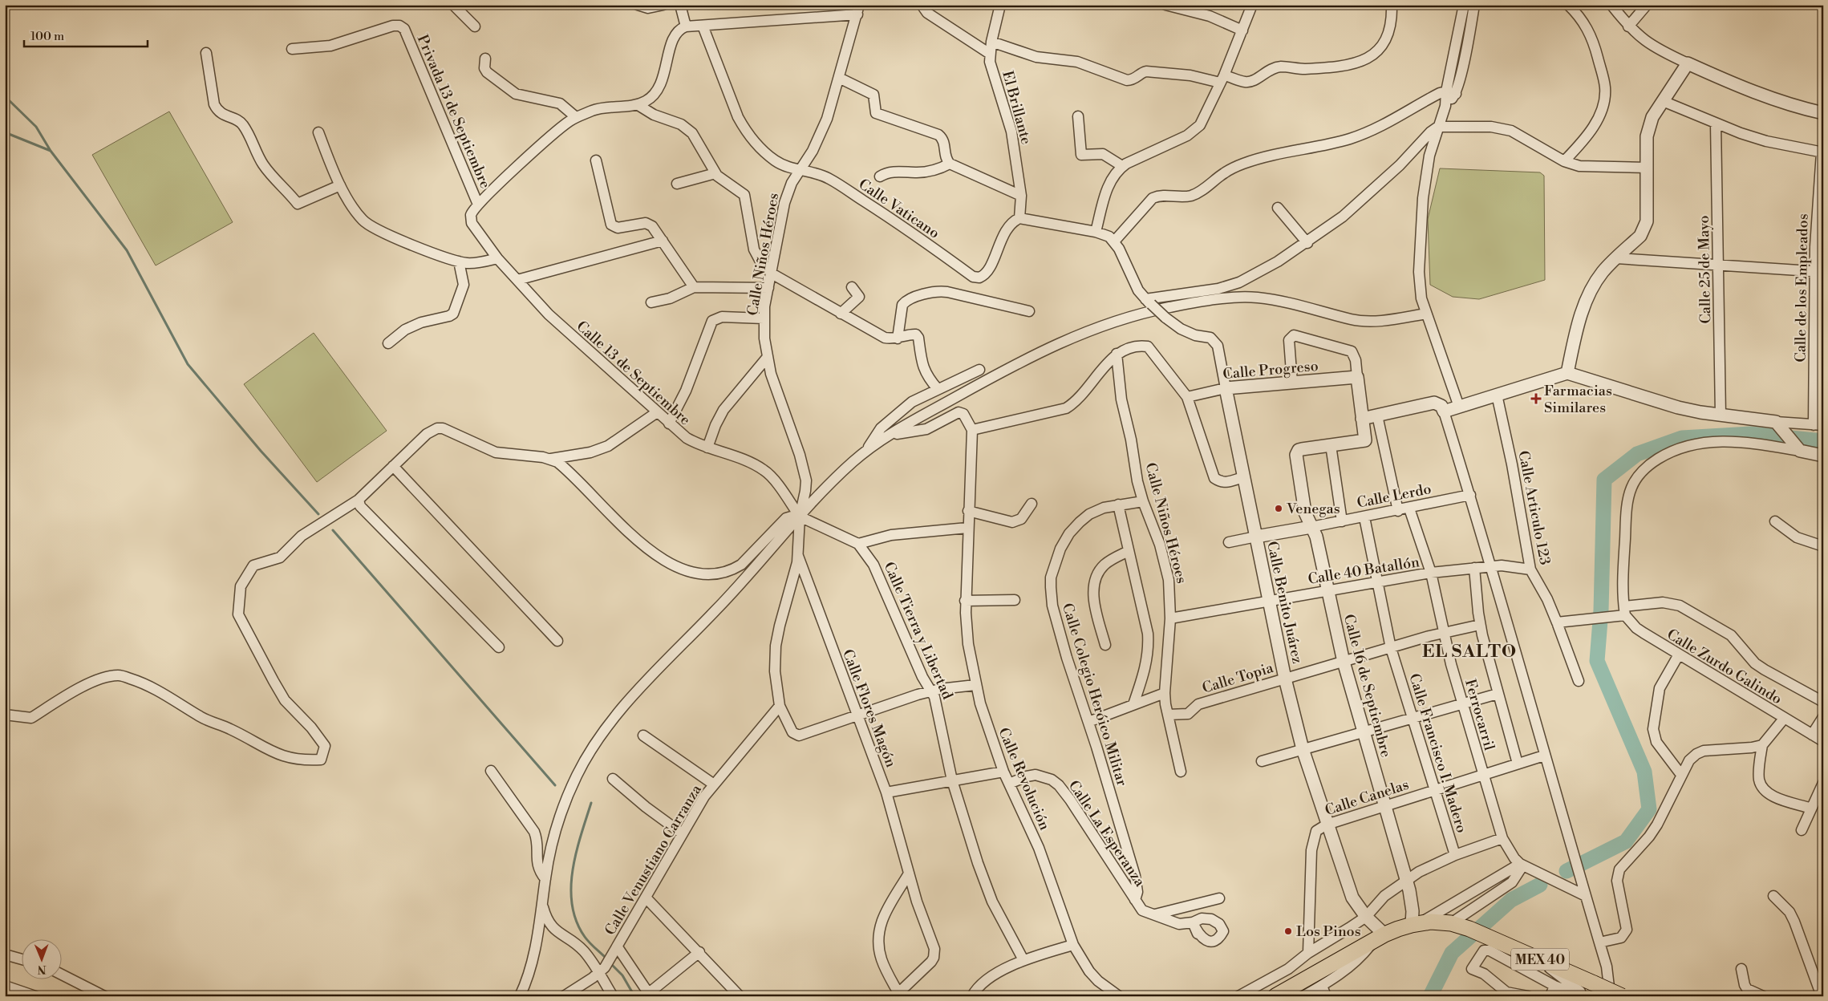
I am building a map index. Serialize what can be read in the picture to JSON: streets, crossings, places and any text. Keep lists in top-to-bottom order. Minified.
{"streets":{"main road":["MEX 40"],"street":["El Brillante","Privada 13 de Septiembre","Calle Vaticano","Calle Niños Héroes","Calle 25 de Mayo","Calle de los Empleados","Calle Progreso","Calle 13 de Septiembre","Calle Lerdo","Calle Articulo 123","Calle 40 Batallón","Calle Benito Juárez","Calle Tierra y Libertad","Calle Zurdo Galindo","Calle Topia","Calle 16 de Septiembre","Calle Colegio Heróico Militar","Calle Flores Magón","Ferrocarril","Calle Francisco I. Madero","Calle Revolución","Calle Canelas","Calle La Esperanza","Calle Venustiano Carranza"]},"crossings":[["El Brillante","Calle Vaticano"],["Privada 13 de Septiembre","Calle 13 de Septiembre"],["Calle Vaticano","Calle Niños Héroes"],["Calle Niños Héroes","Calle 13 de Septiembre"],["Calle Niños Héroes","Calle 40 Batallón"],["Calle Niños Héroes","Calle Topia"],["Calle Niños Héroes","Calle Colegio Heróico Militar"],["Calle Progreso","Calle Benito Juárez"],["Calle Lerdo","Calle Benito Juárez"],["Calle Lerdo","Calle 16 de Septiembre"],["Calle Lerdo","Ferrocarril"],["Calle Lerdo","Calle Francisco I. Madero"],["Calle Articulo 123","Calle 40 Batallón"],["Calle 40 Batallón","Calle Benito Juárez"],["Calle 40 Batallón","Calle 16 de Septiembre"],["Calle 40 Batallón","Ferrocarril"],["Calle 40 Batallón","Calle Francisco I. Madero"],["Calle Benito Juárez","Calle Topia"],["Calle Benito Juárez","Calle Francisco I. Madero"],["Calle Benito Juárez","Calle Canelas"],["Calle Benito Juárez","MEX 40"],["Calle Topia","Calle 16 de Septiembre"],["Calle Topia","Ferrocarril"],["Calle Topia","Calle Francisco I. Madero"],["Calle 16 de Septiembre","Calle Francisco I. Madero"],["Calle 16 de Septiembre","Calle Canelas"],["Calle 16 de Septiembre","MEX 40"],["Calle Colegio Heróico Militar","Calle La Esperanza"],["Ferrocarril","Calle Francisco I. Madero"],["Ferrocarril","Calle Canelas"],["Calle Francisco I. Madero","Calle Canelas"],["Calle Revolución","Calle La Esperanza"]],"districts":["EL SALTO"],"places":{"health":["Farmacias Similares"],"other":["Venegas","Los Pinos"]},"scale_bar":"100 m","north":"bottom"}
